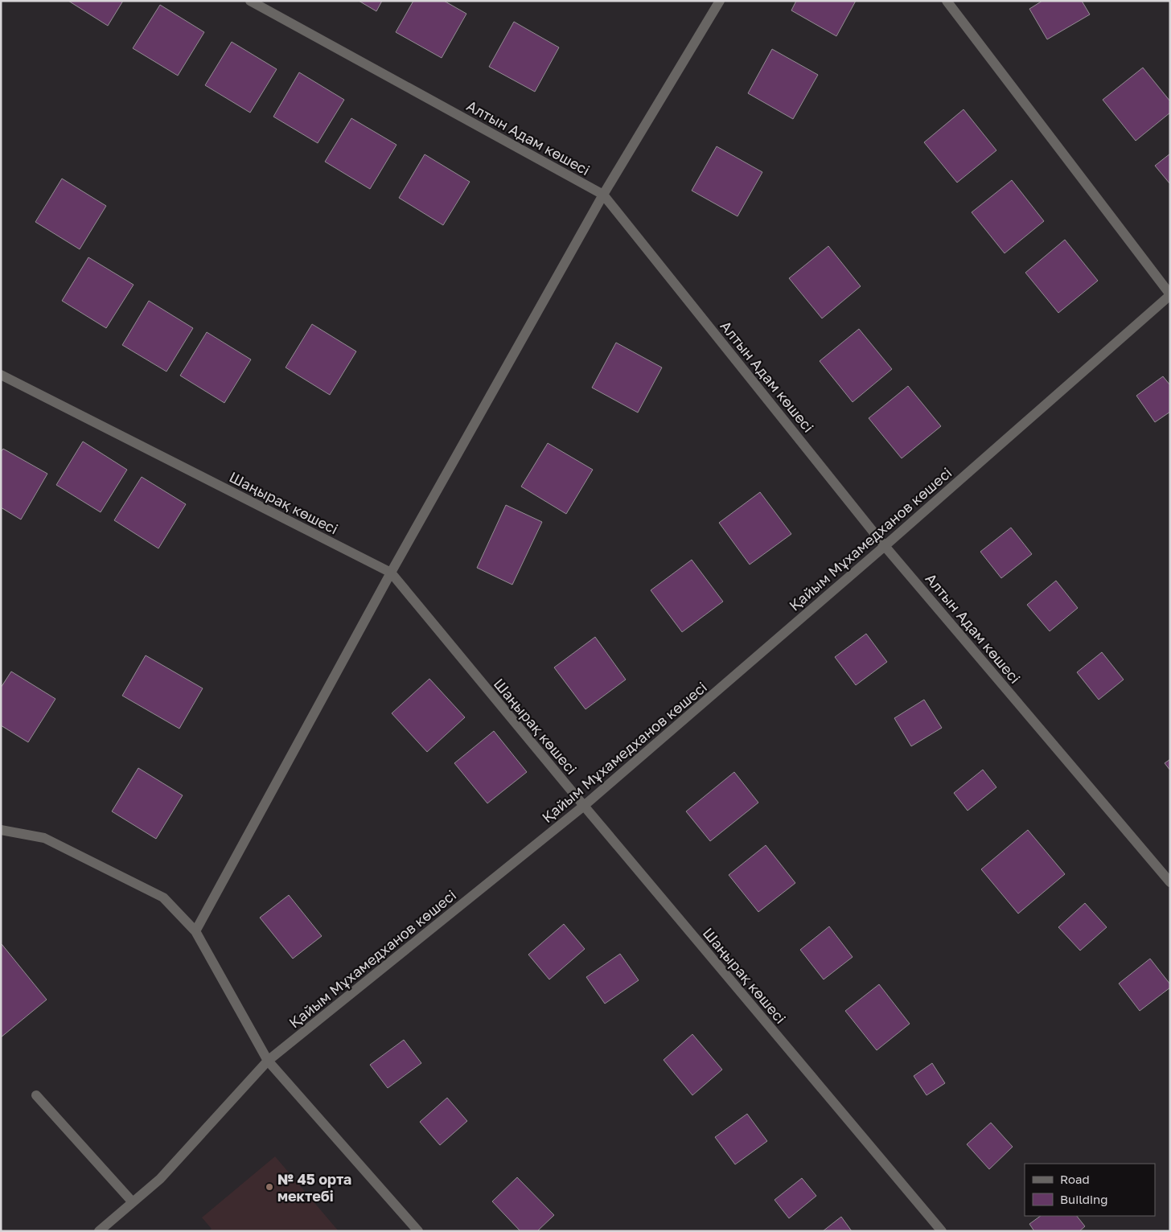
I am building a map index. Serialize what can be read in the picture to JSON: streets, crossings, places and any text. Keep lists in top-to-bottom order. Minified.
{"streets":{"street":["Алтын Адам көшесі","Шаңырақ көшесі","Қайым Мұхамедханов көшесі"]},"crossings":[["Алтын Адам көшесі","Қайым Мұхамедханов көшесі"],["Шаңырақ көшесі","Қайым Мұхамедханов көшесі"]],"places":["№ 45 орта мектебі"],"legend":["Road","Building"]}
